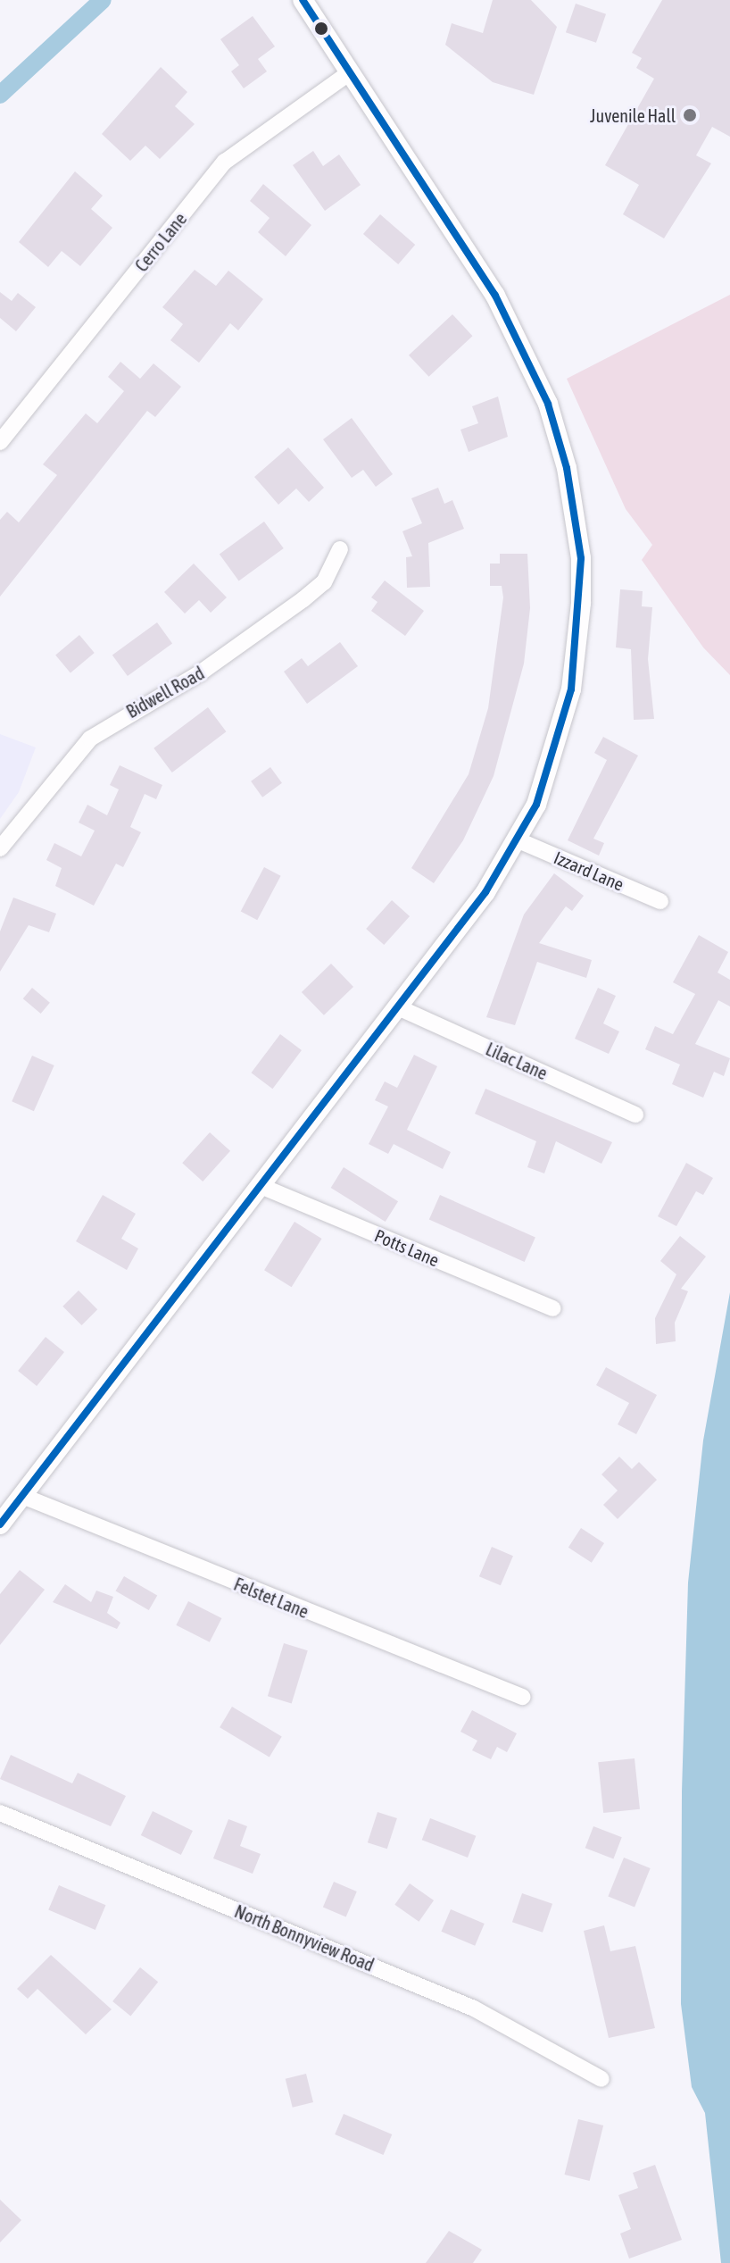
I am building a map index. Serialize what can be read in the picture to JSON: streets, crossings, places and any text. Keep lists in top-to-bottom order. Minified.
{"streets":{"street":["Cerro Lane","Bidwell Road","Izzard Lane","Lilac Lane","Potts Lane","Felstet Lane","North Bonnyview Road"]},"places":["Juvenile Hall"]}
